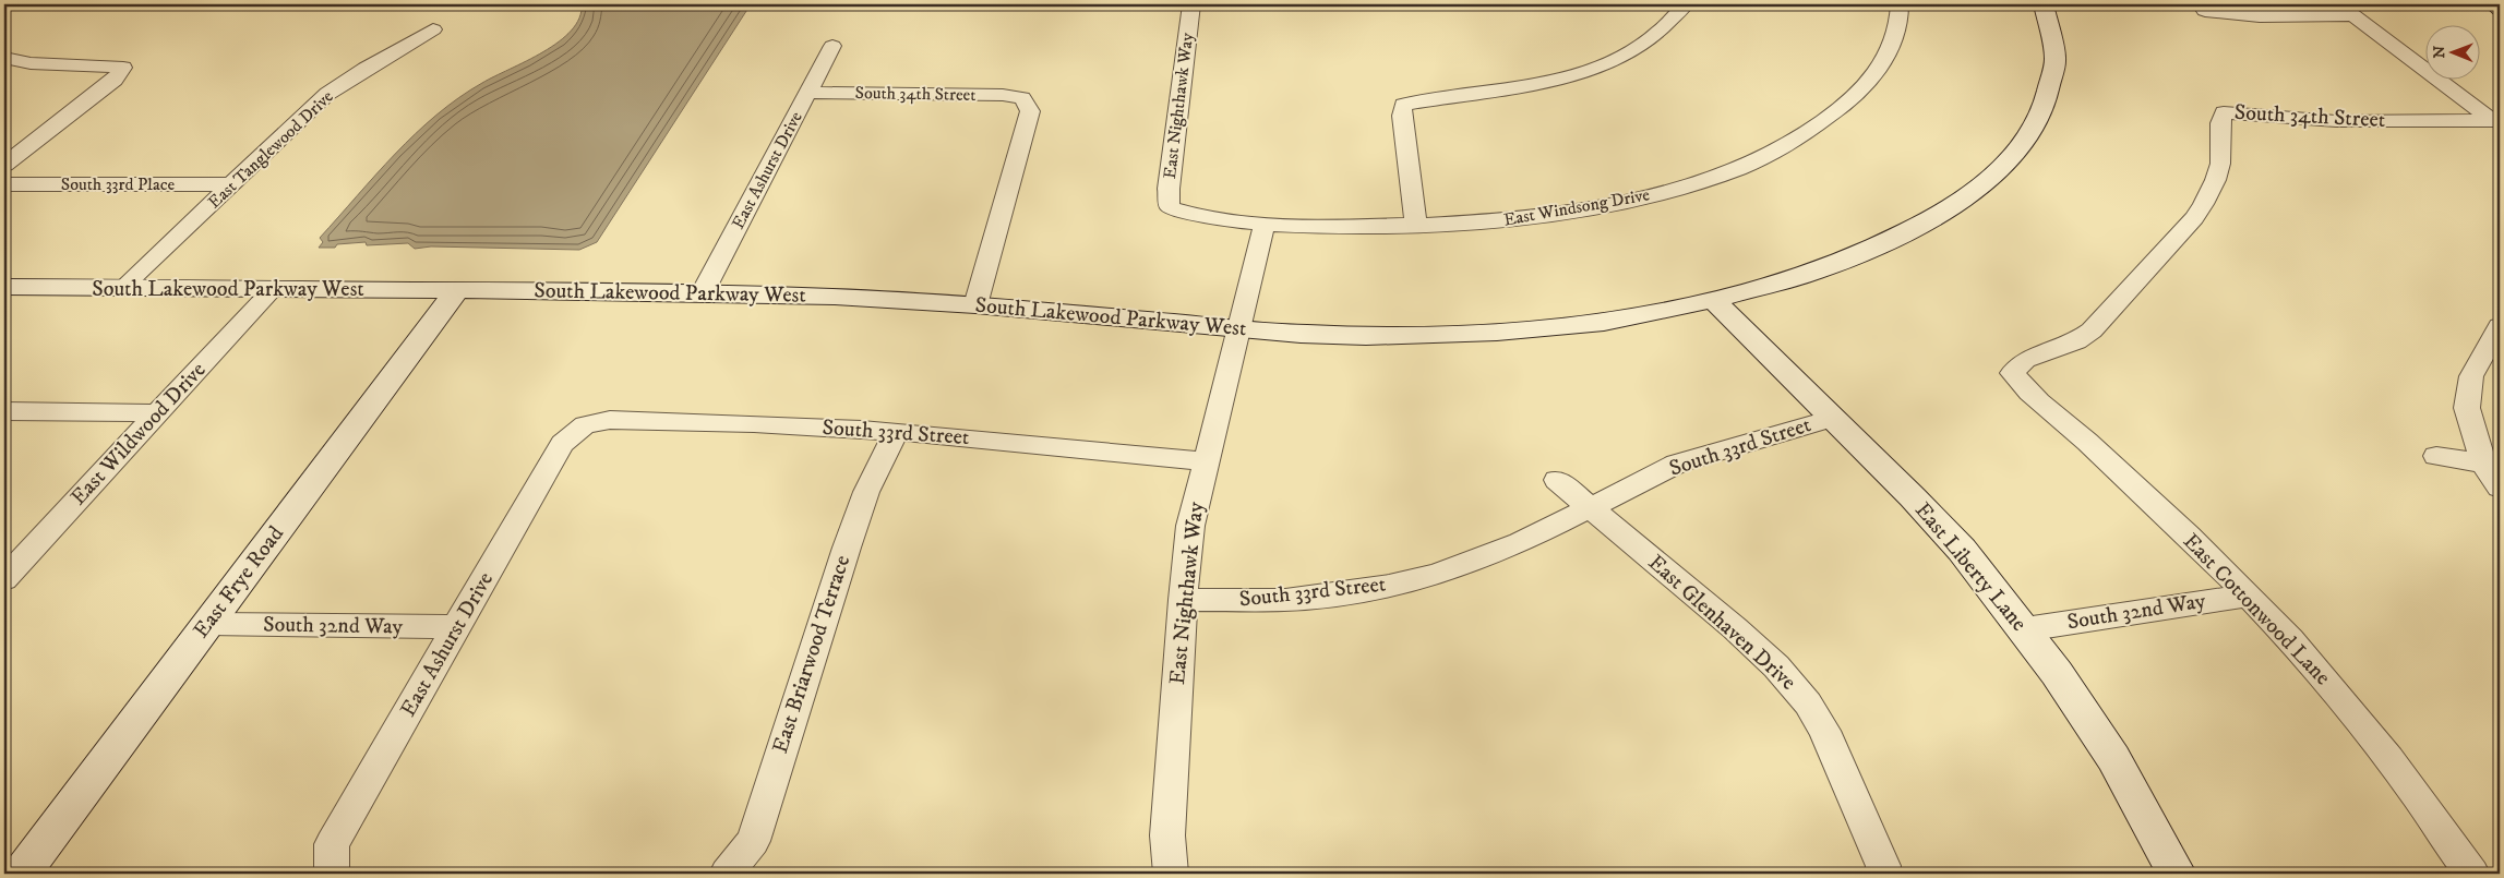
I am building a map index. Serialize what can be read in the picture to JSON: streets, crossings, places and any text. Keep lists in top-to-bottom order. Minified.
{"streets":{"street":["South 34th Street","East Nighthawk Way","East Tanglewood Drive","East Ashurst Drive","South 33rd Place","East Windsong Drive","South Lakewood Parkway West","South 33rd Street","East Wildwood Drive","East Liberty Lane","East Frye Road","East Cottonwood Lane","South 32nd Way","East Glenhaven Drive","East Briarwood Terrace"]},"crossings":[["South 34th Street","East Ashurst Drive"],["South 34th Street","South Lakewood Parkway West"],["South 34th Street","East Cottonwood Lane"],["East Nighthawk Way","East Windsong Drive"],["East Nighthawk Way","South Lakewood Parkway West"],["East Nighthawk Way","South 33rd Street"],["East Tanglewood Drive","South 33rd Place"],["East Tanglewood Drive","South Lakewood Parkway West"],["East Ashurst Drive","South Lakewood Parkway West"],["East Ashurst Drive","South 33rd Street"],["East Ashurst Drive","South 32nd Way"],["South Lakewood Parkway West","East Wildwood Drive"],["South Lakewood Parkway West","East Liberty Lane"],["South Lakewood Parkway West","East Frye Road"],["South 33rd Street","East Liberty Lane"],["South 33rd Street","East Glenhaven Drive"],["South 33rd Street","East Briarwood Terrace"],["East Liberty Lane","South 32nd Way"],["East Frye Road","South 32nd Way"],["East Cottonwood Lane","South 32nd Way"]],"north":"left"}
